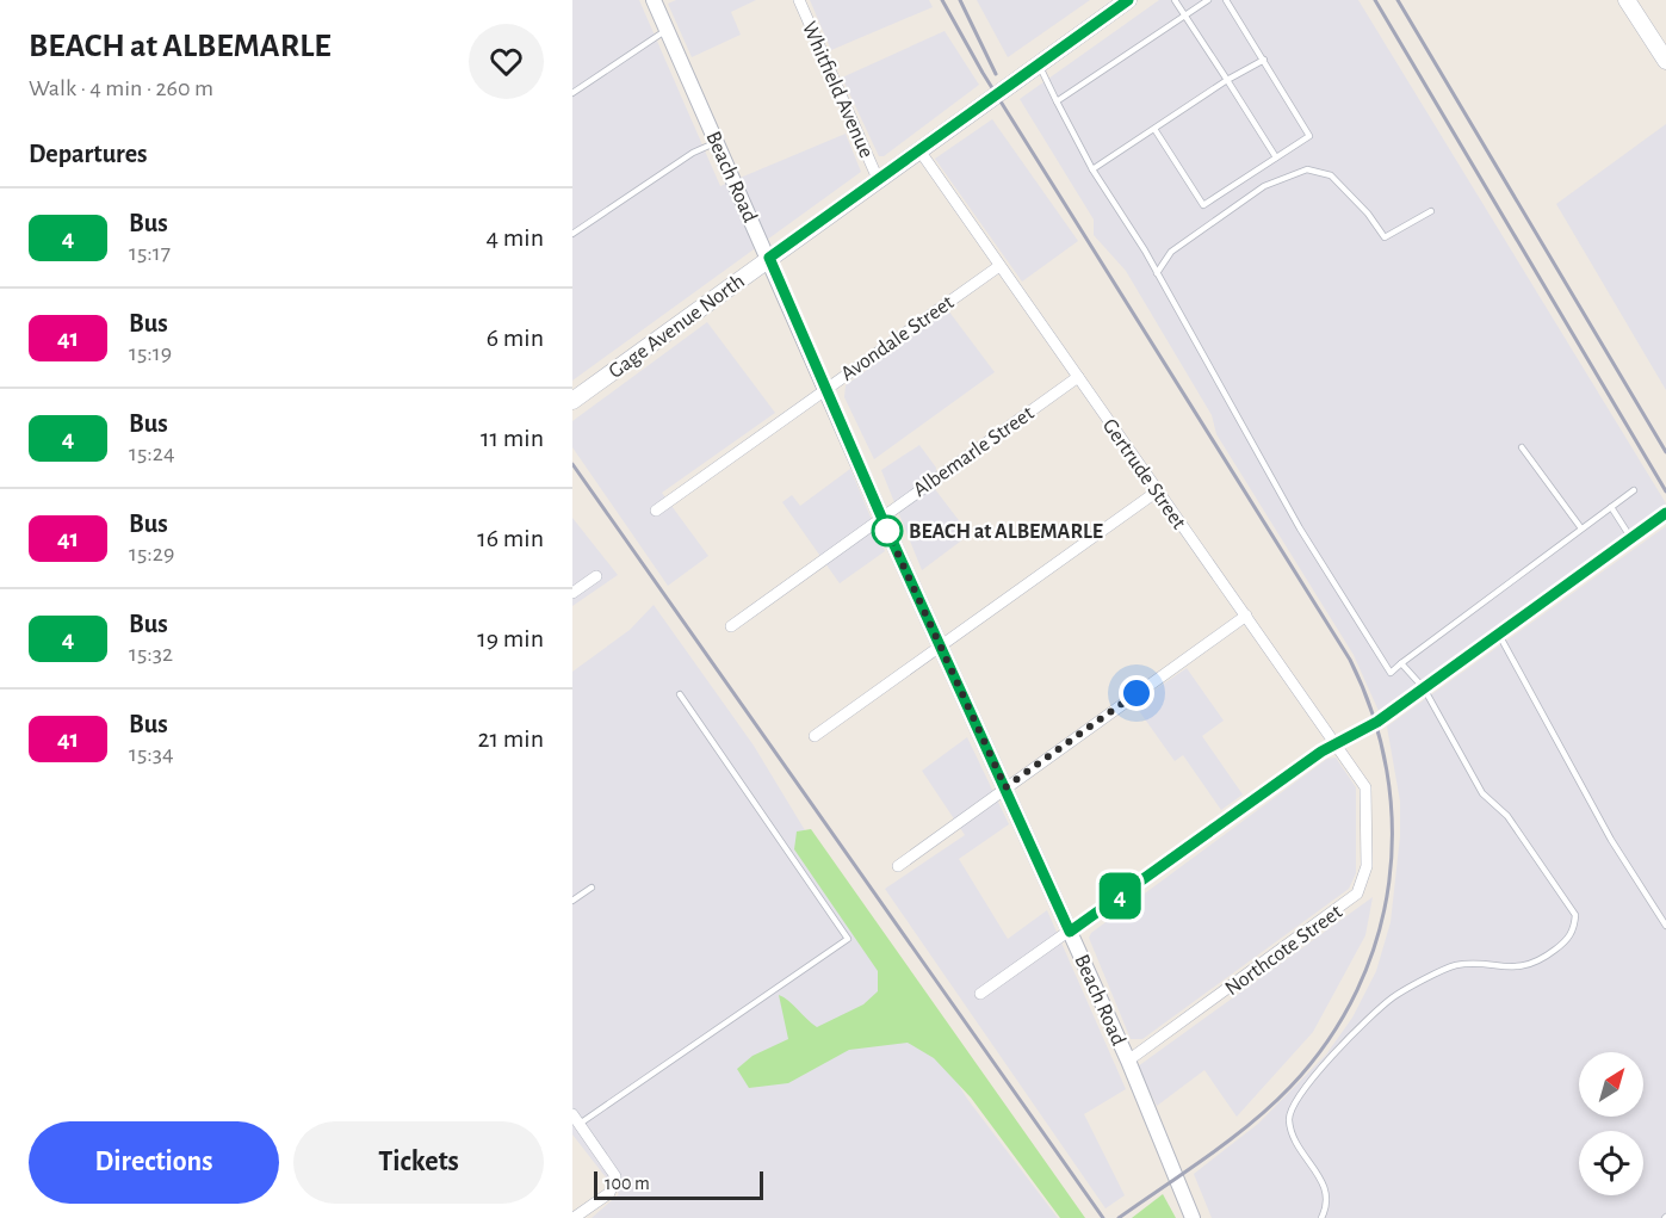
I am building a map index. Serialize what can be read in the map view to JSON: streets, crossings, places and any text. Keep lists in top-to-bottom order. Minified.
{"streets":{"main road":["Gage Avenue North"],"street":["Whitfield Avenue","Beach Road","Avondale Street","Albemarle Street","Gertrude Street","Northcote Street"]},"crossings":[["Whitfield Avenue","Gage Avenue North"],["Beach Road","Gage Avenue North"],["Beach Road","Avondale Street"],["Beach Road","Albemarle Street"],["Beach Road","Northcote Street"],["Gage Avenue North","Gertrude Street"],["Avondale Street","Gertrude Street"],["Albemarle Street","Gertrude Street"],["Gertrude Street","Northcote Street"]],"places":["BEACH at ALBEMARLE"],"lines":["bus line 4"],"scale_bar":"100 m","north":"top right","page":{"heading":[["BEACH at ALBEMARLE","Walk · 4 min · 260 m"],"Departures"],"on_map":"4","list":[{"mark":"4","name":"Bus","note":"15:17","value":"4 min"},{"mark":"41","name":"Bus","note":"15:19","value":"6 min"},{"mark":"4","name":"Bus","note":"15:24","value":"11 min"},{"mark":"41","name":"Bus","note":"15:29","value":"16 min"},{"mark":"4","name":"Bus","note":"15:32","value":"19 min"},{"mark":"41","name":"Bus","note":"15:34","value":"21 min"}],"buttons":["Directions","Tickets"],"scale":"100 m"}}
